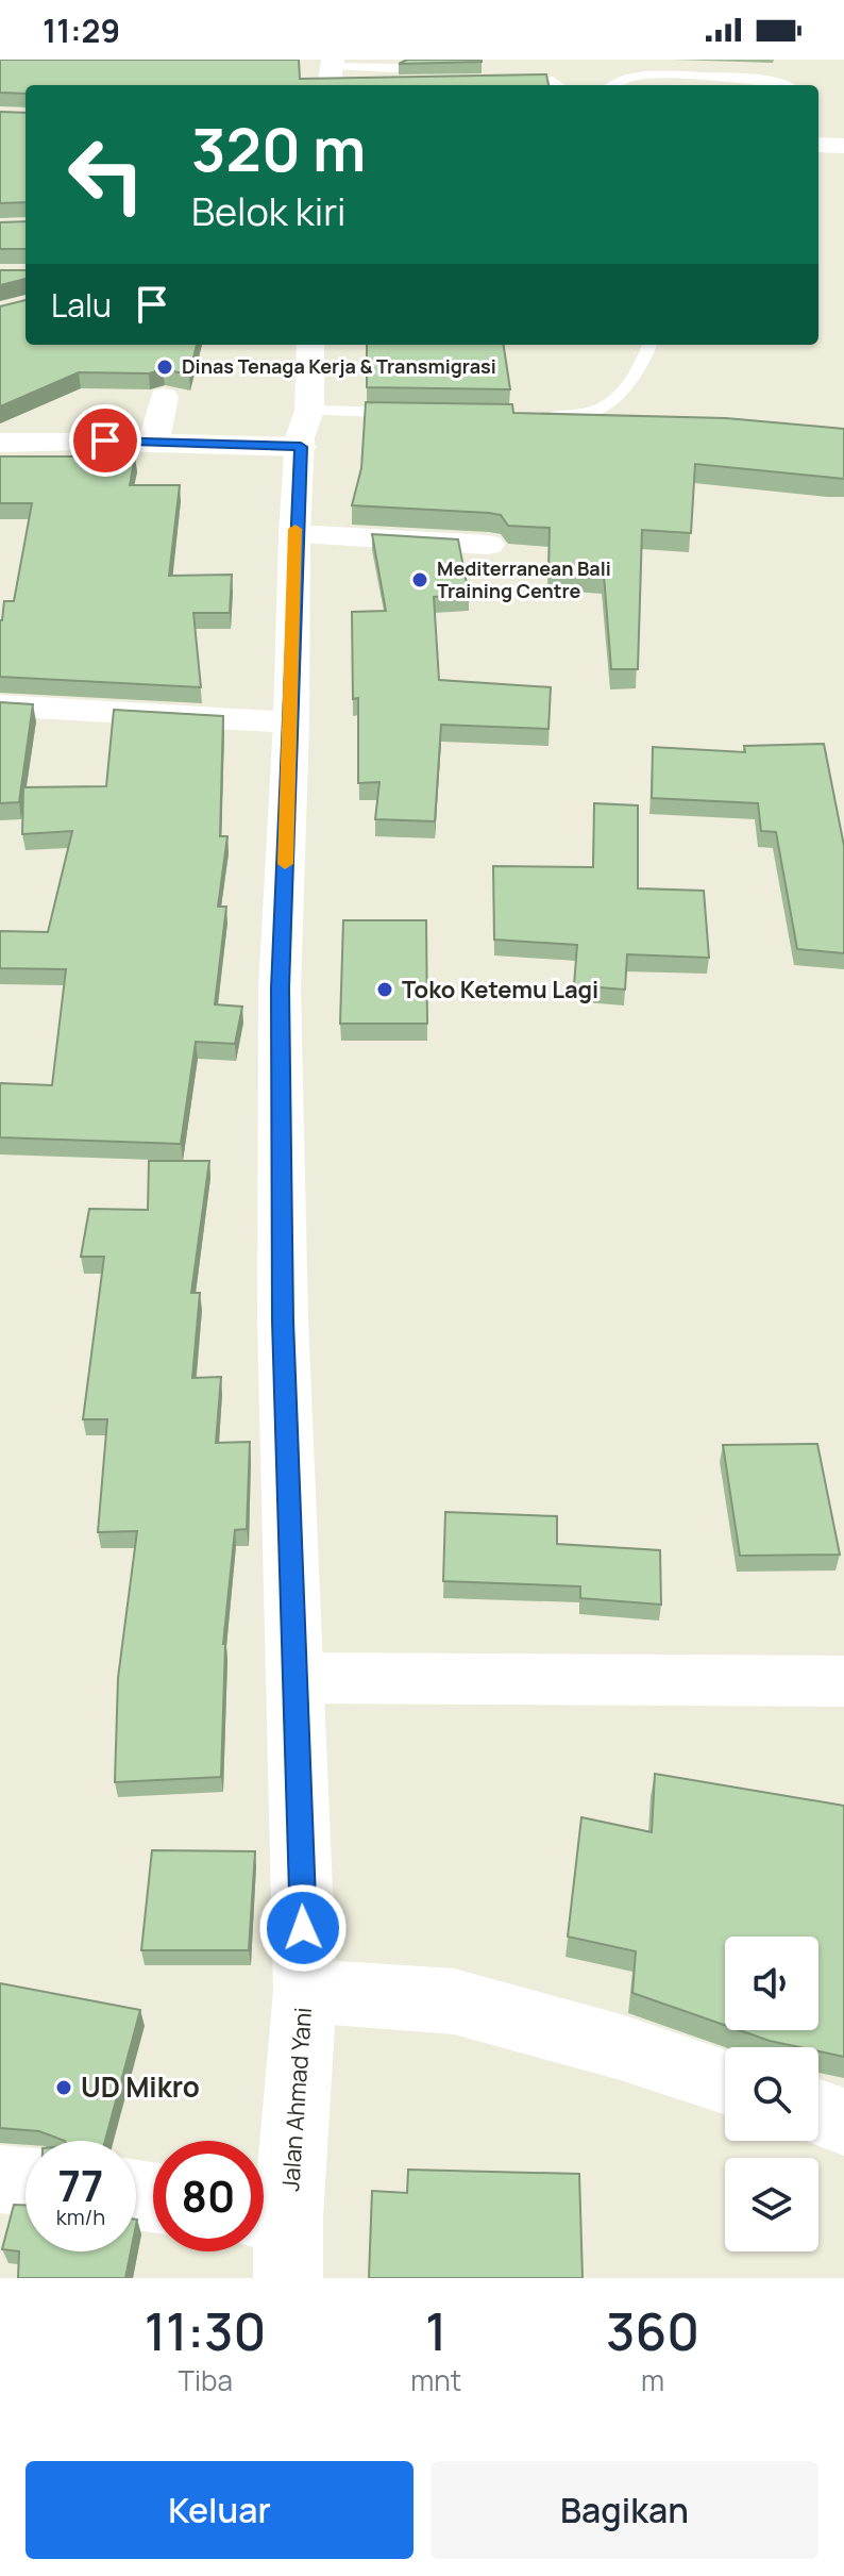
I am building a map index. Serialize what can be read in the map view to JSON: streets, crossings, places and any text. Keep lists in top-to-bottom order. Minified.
{"streets":{"main road":["Jalan Ahmad Yani"]},"places":["Dinas Tenaga Kerja & Transmigrasi","Mediterranean Bali Training Centre","Toko Ketemu Lagi","UD Mikro"],"page":{"status":"11:29","turn":["320 m","Belok kiri"],"then":"Lalu","speed":"77 km/h","limit":"80","eta":["11:30","Tiba","1","mnt","360","m"],"buttons":["Keluar","Bagikan"]}}
